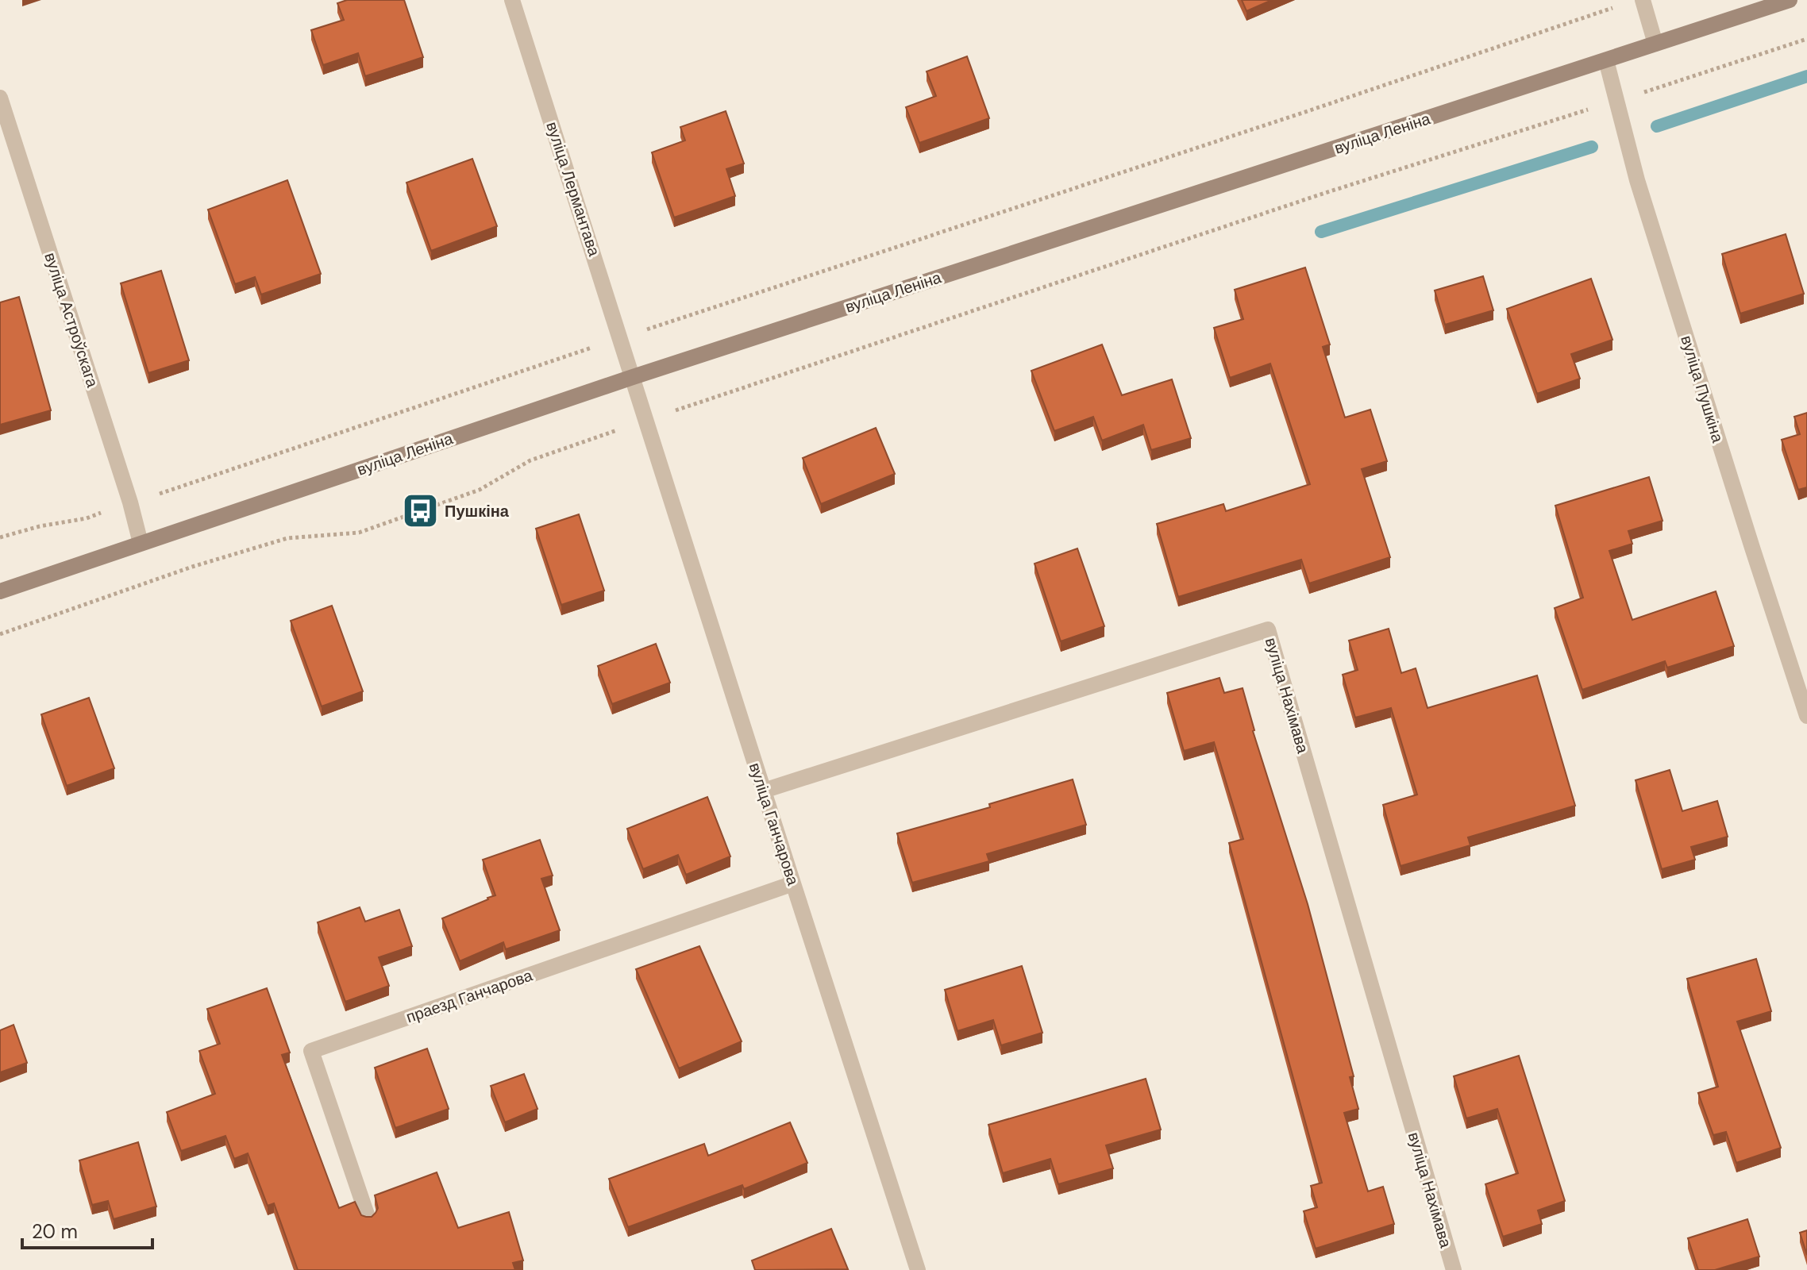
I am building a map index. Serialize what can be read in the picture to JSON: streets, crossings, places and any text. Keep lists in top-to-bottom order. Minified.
{"streets":{"main road":["вуліца Леніна"],"street":["вуліца Лермантава","вуліца Астроўскага","вуліца Пушкіна","вуліца Нахімава","вуліца Ганчарова","праезд Ганчарова"]},"crossings":[["вуліца Леніна","вуліца Лермантава"],["вуліца Леніна","вуліца Астроўскага"],["вуліца Леніна","вуліца Пушкіна"],["вуліца Леніна","вуліца Ганчарова"],["вуліца Лермантава","вуліца Ганчарова"],["вуліца Нахімава","вуліца Ганчарова"],["вуліца Ганчарова","праезд Ганчарова"]],"places":{"bus stop":["Пушкіна"]},"scale_bar":"20 m"}
